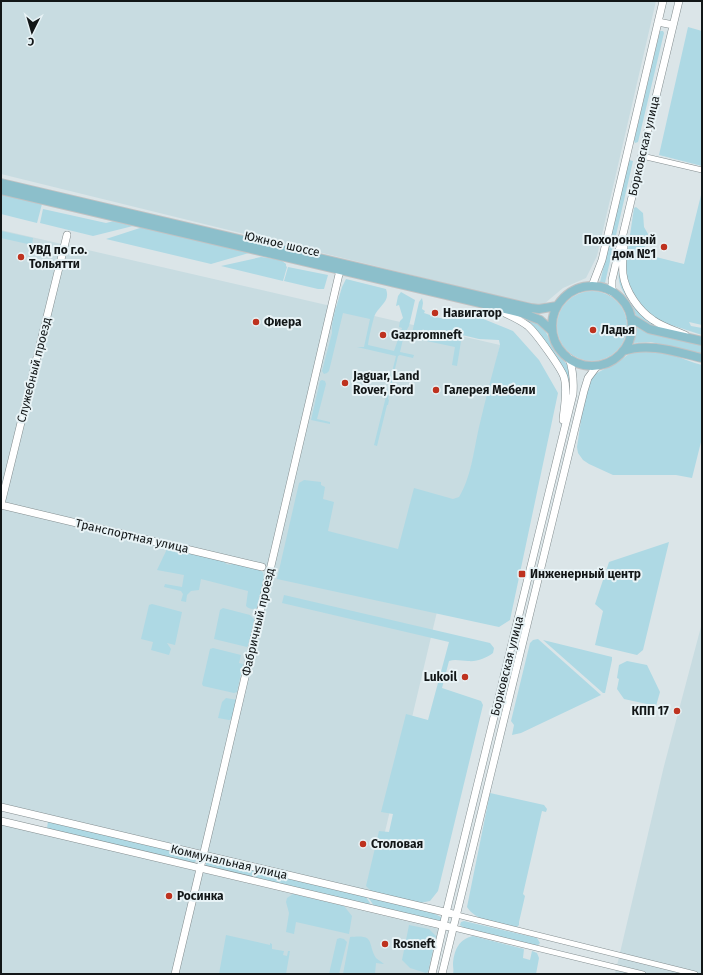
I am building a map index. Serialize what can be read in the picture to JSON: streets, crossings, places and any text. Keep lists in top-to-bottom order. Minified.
{"streets":{"main road":["Борковская улица","Южное шоссе","Служебный проезд","Транспортная улица","Фабричный проезд","Коммунальная улица"]},"crossings":[["Борковская улица","Южное шоссе"],["Борковская улица","Коммунальная улица"],["Южное шоссе","Фабричный проезд"],["Служебный проезд","Транспортная улица"],["Фабричный проезд","Коммунальная улица"]],"places":{"other":["Похоронный дом №1","УВД по г.о. Тольятти","Навигатор","Фиера","Ладья","Gazpromneft","Jaguar, Land Rover, Ford","Галерея Мебели","Lukoil","КПП 17","Столовая","Росинка","Rosneft"],"transit":["Инженерный центр"]},"north":"bottom"}
